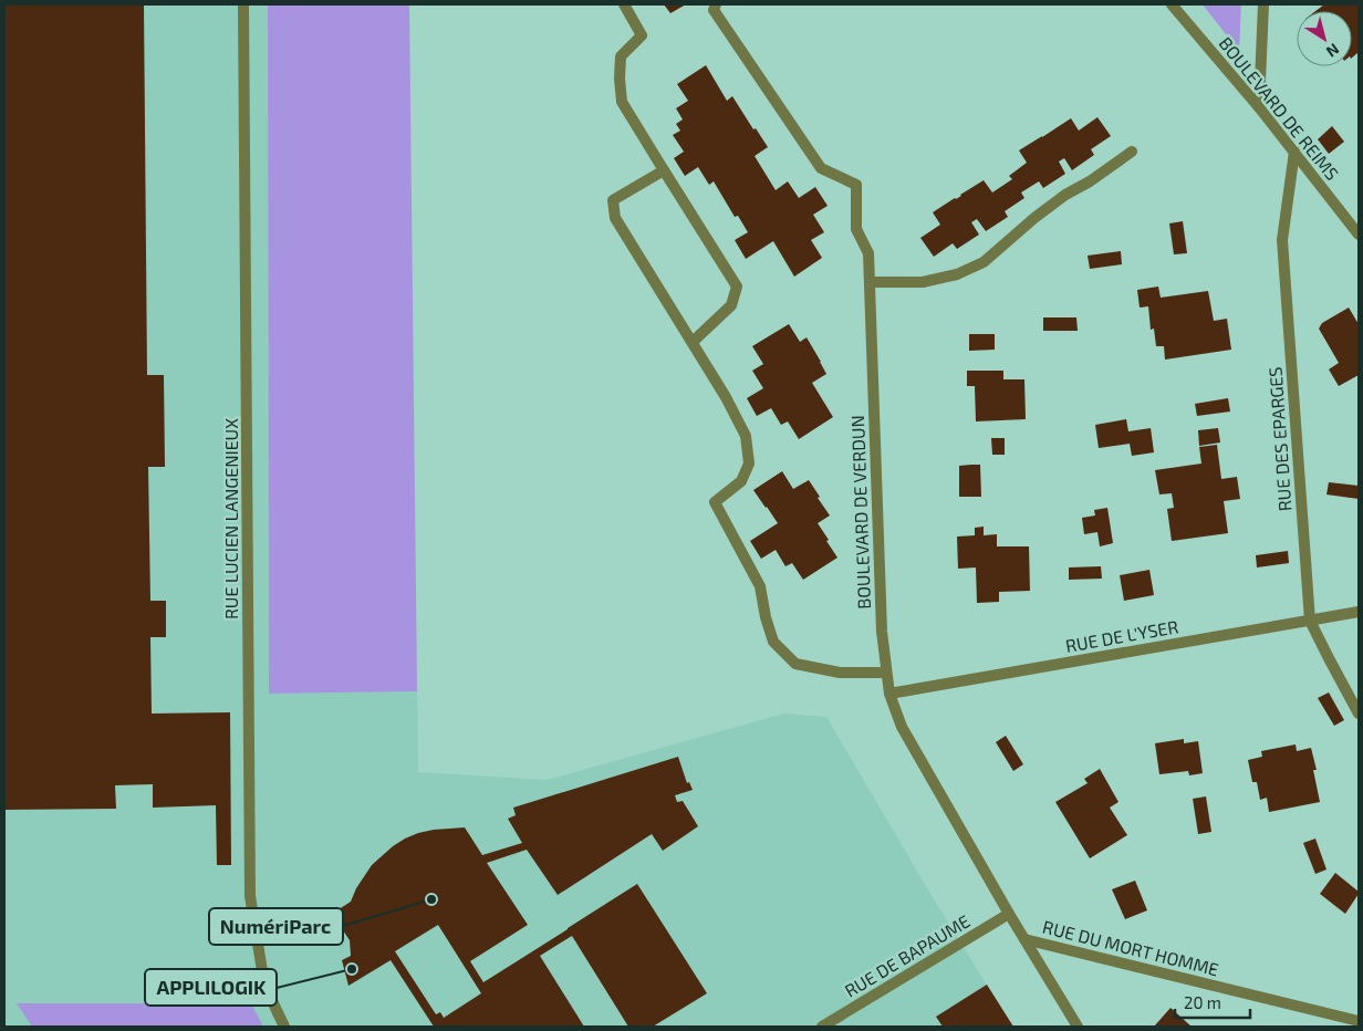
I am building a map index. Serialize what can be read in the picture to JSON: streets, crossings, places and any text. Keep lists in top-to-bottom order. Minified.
{"streets":{"street":["BOULEVARD DE REIMS","RUE DES EPARGES","BOULEVARD DE VERDUN","RUE LUCIEN LANGENIEUX","RUE DE L'YSER","RUE DU MORT HOMME","RUE DE BAPAUME"]},"crossings":[["BOULEVARD DE REIMS","RUE DES EPARGES"],["RUE DES EPARGES","RUE DE L'YSER"],["BOULEVARD DE VERDUN","RUE DE L'YSER"],["BOULEVARD DE VERDUN","RUE DU MORT HOMME"],["BOULEVARD DE VERDUN","RUE DE BAPAUME"]],"places":["NumériParc","APPLILOGIK"],"scale_bar":"20 m","north":"bottom right"}
